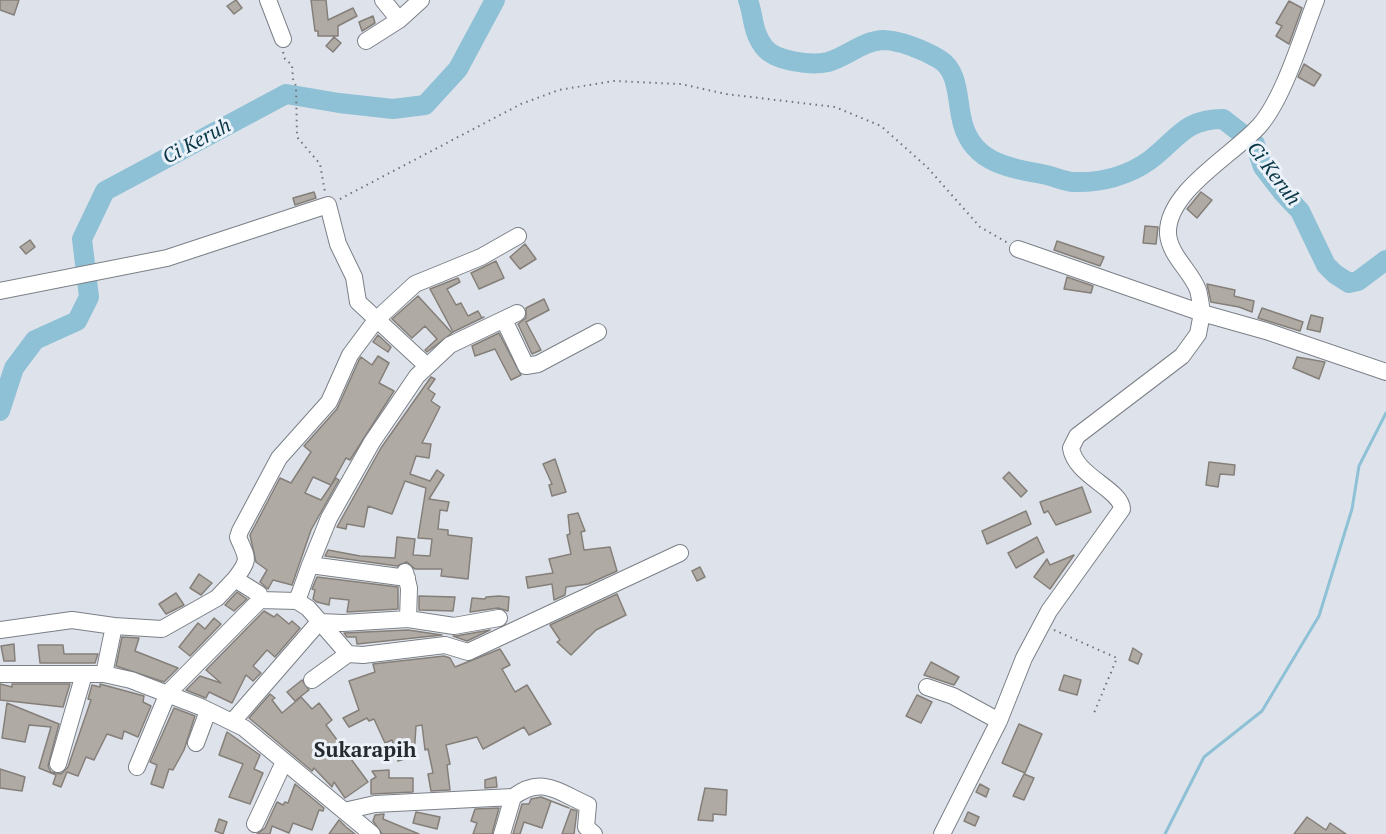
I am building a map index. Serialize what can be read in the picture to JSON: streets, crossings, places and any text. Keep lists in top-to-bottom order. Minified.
{"districts":["Sukarapih"],"water":["Ci Keruh"]}
